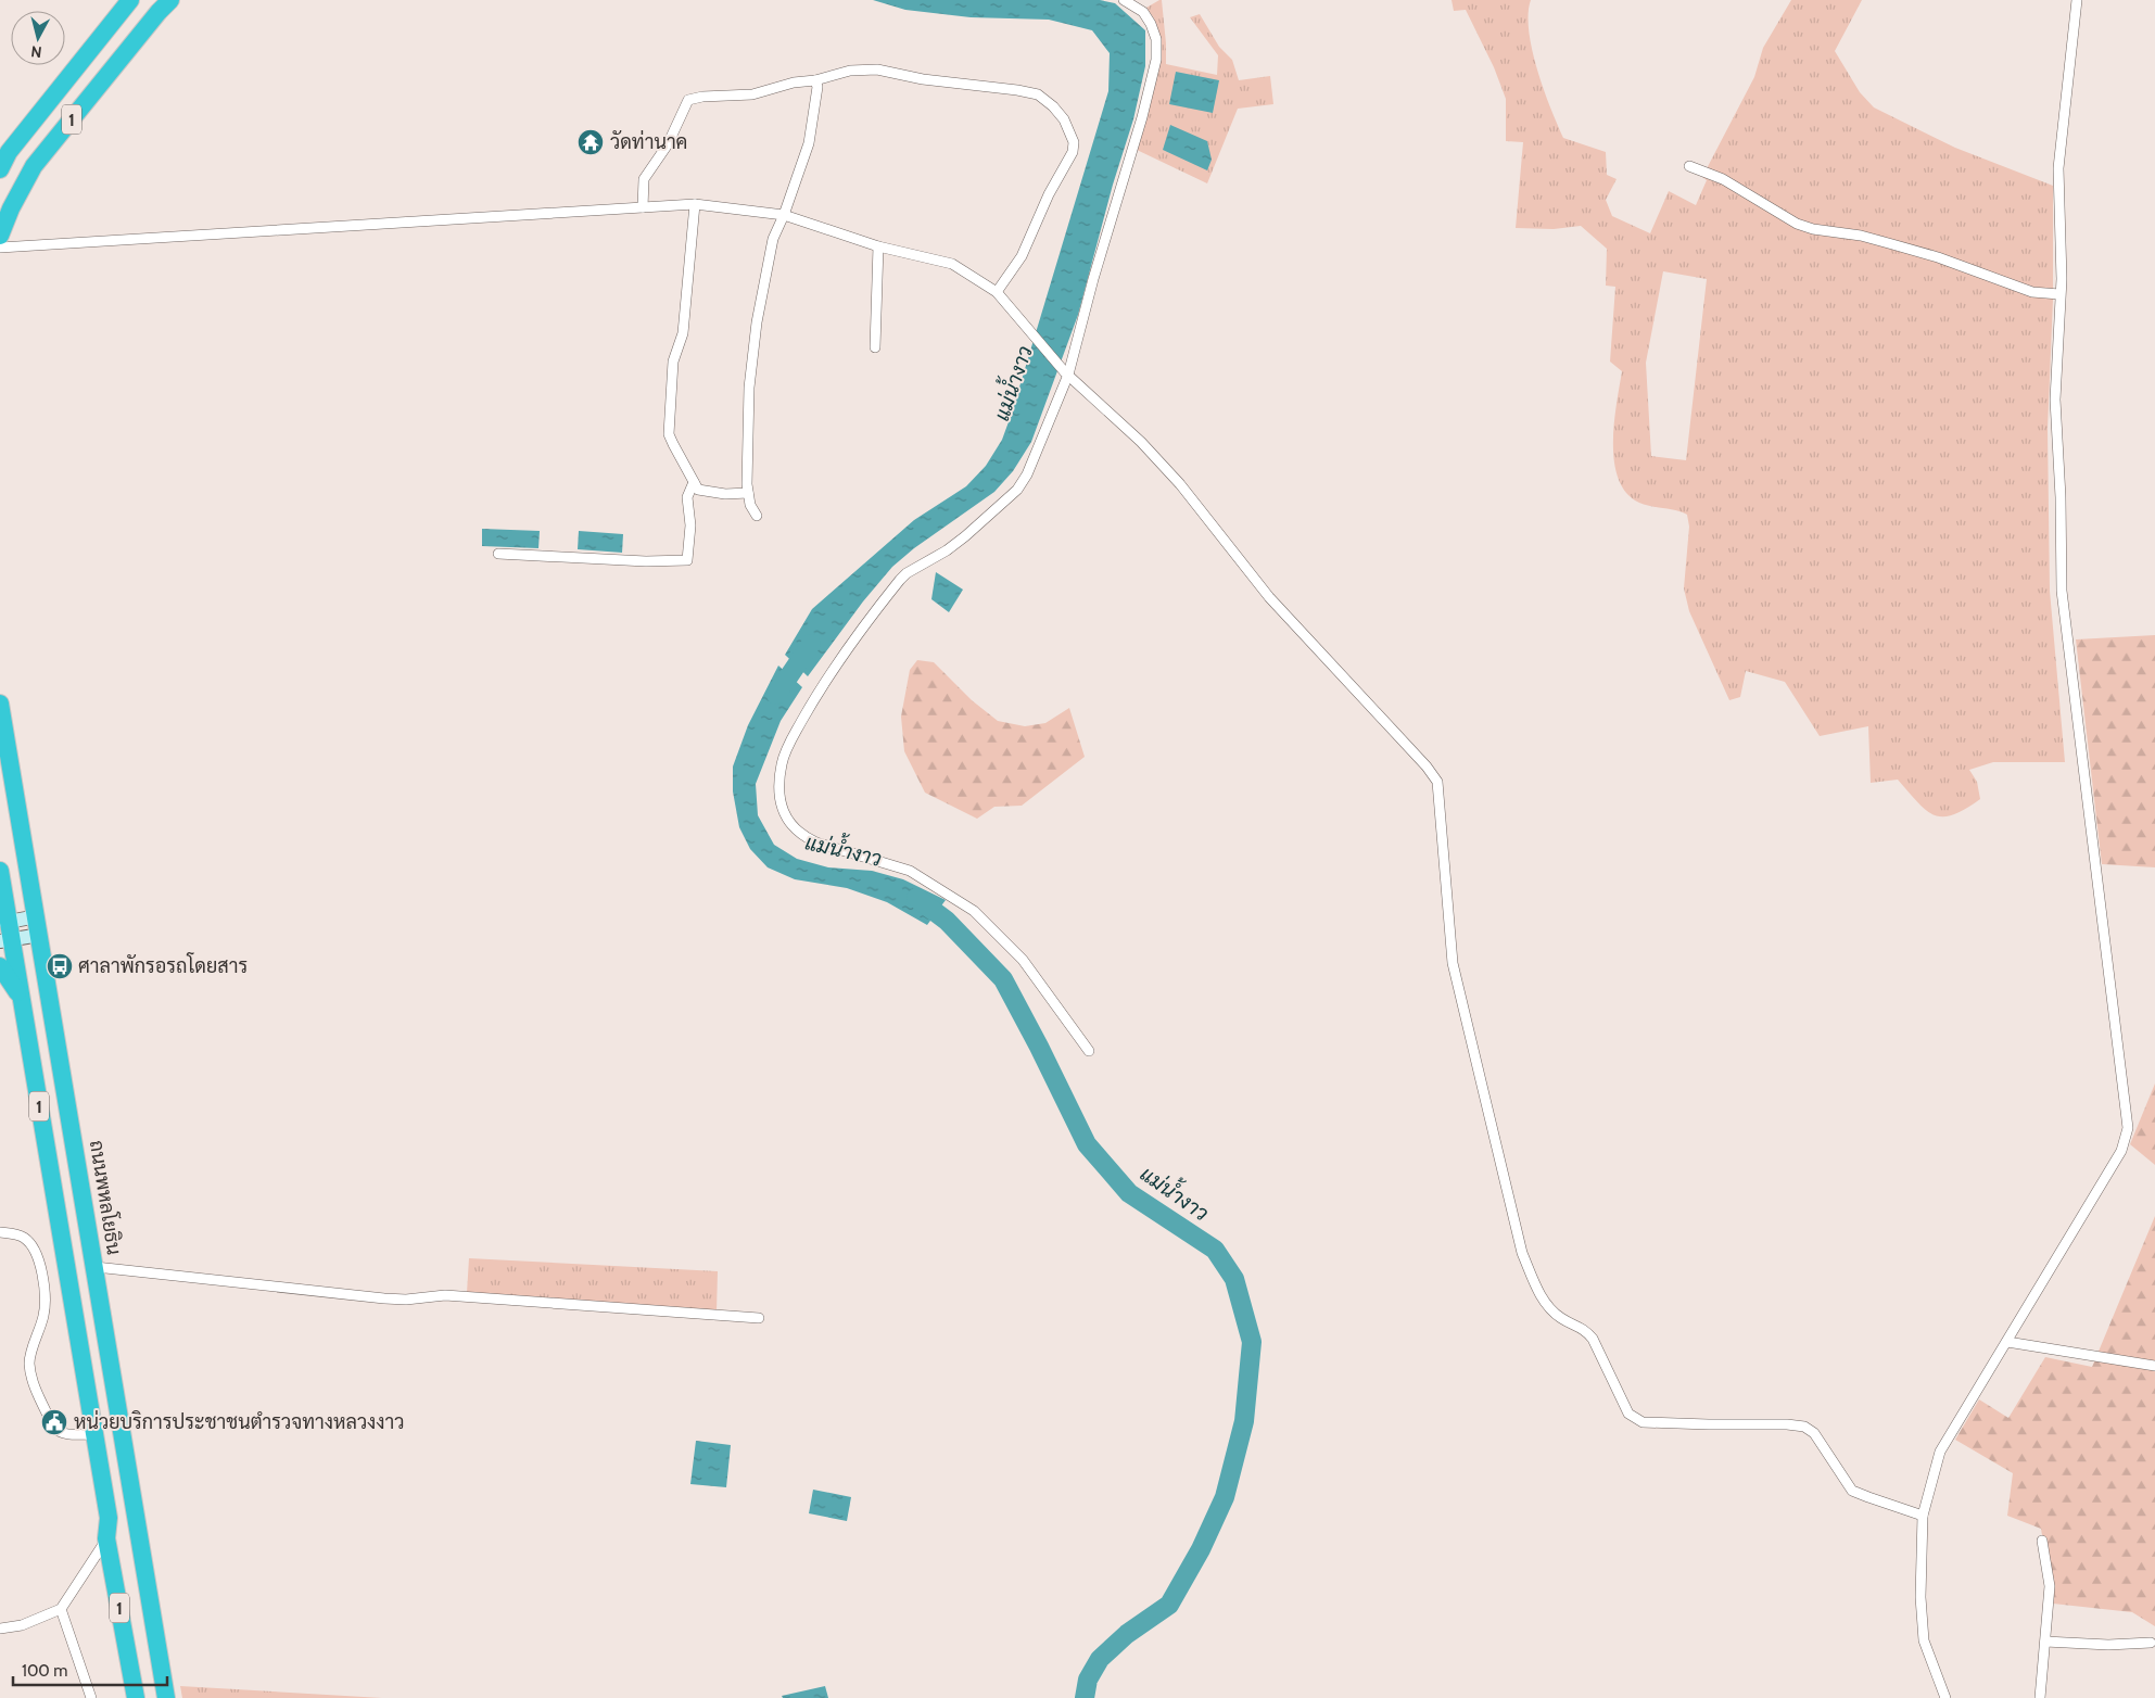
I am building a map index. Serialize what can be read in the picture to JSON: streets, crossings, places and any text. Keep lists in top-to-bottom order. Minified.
{"streets":{"highway":["1","ถนนพหลโยธิน"]},"water":["แม่น้ำงาว"],"places":{"temple":["วัดท่านาค"],"bus stop":["ศาลาพักรอรถโดยสาร"],"public building":["หน่วยบริการประชาชนตำรวจทางหลวงงาว"]},"scale_bar":"100 m","north":"bottom"}
